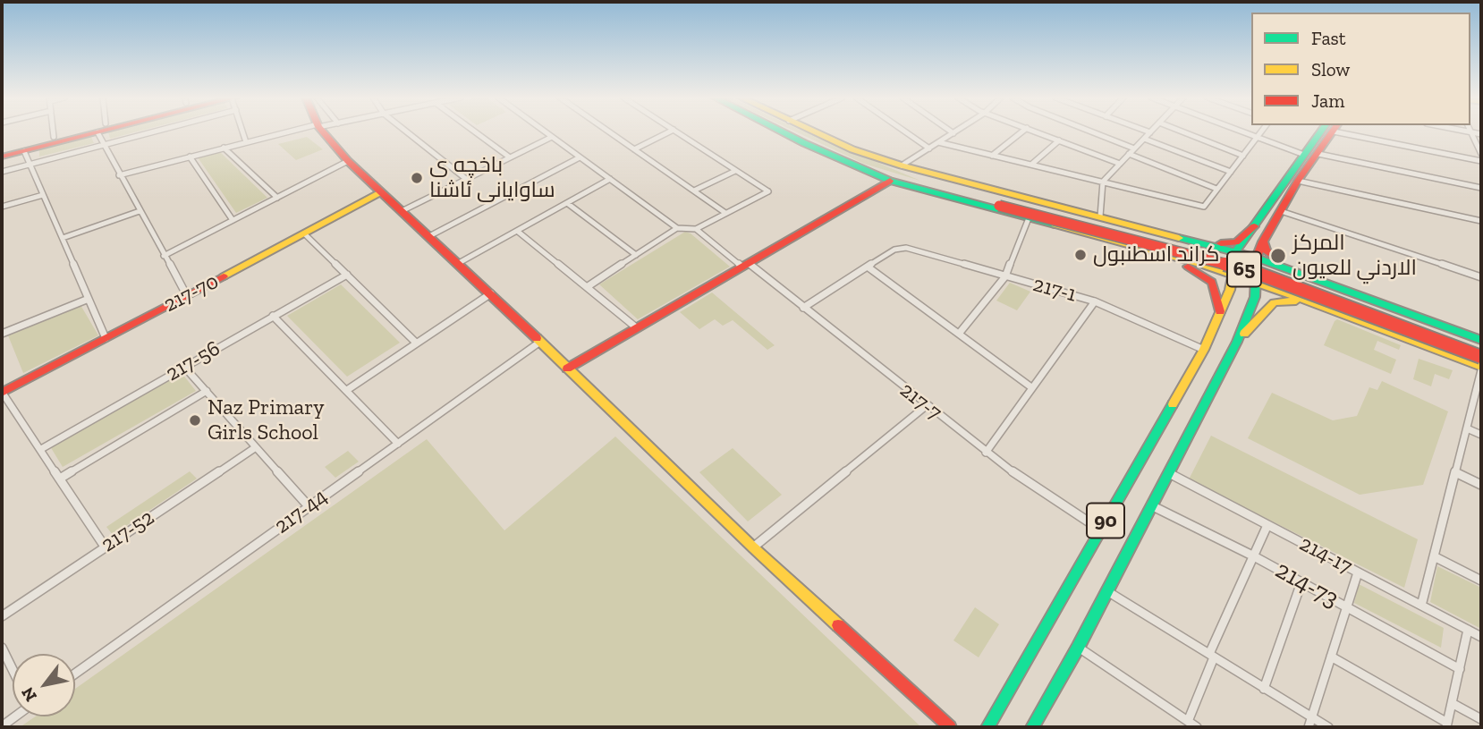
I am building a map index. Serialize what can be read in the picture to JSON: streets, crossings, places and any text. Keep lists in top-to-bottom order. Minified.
{"streets":{"main road":["65","217-70","90"],"street":["217-1","217-56","217-7","217-44","217-52","214-17","214-73"]},"crossings":[["65","90"],["217-1","90"],["217-7","90"],["90","214-17"],["90","214-73"]],"places":["باخچه ى ساوايانى ئاشنا","كراند اسطنبول","المركز الاردني للعيون","Naz Primary Girls School"],"legend":["Fast","Slow","Jam"],"north":"bottom left"}
